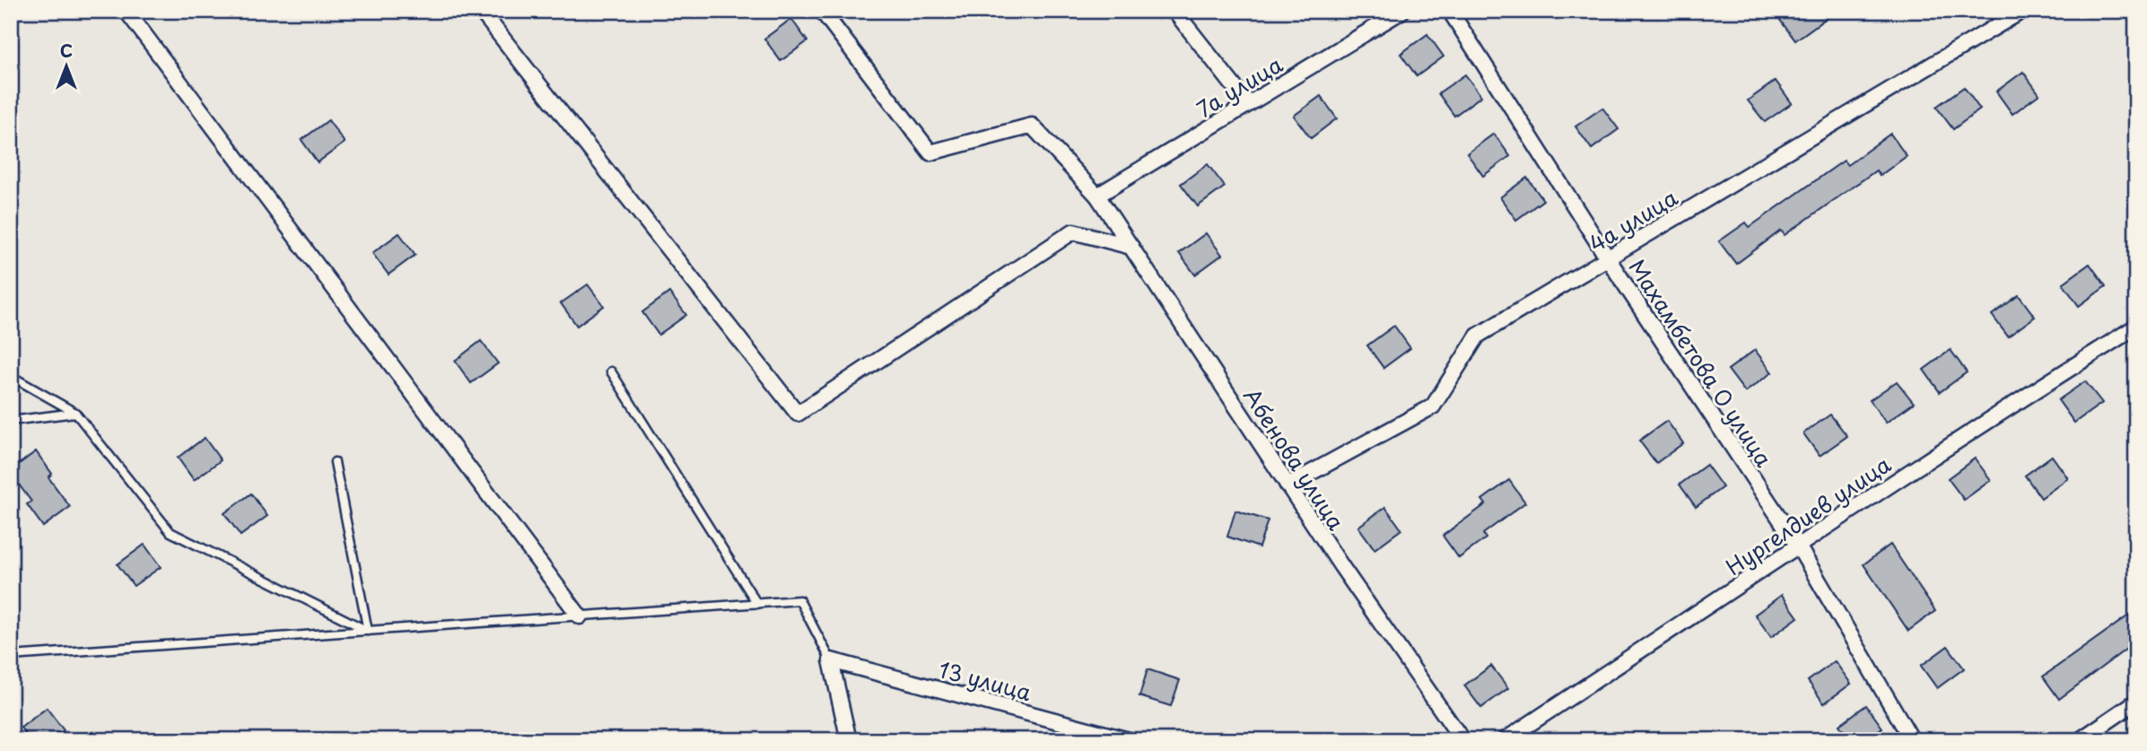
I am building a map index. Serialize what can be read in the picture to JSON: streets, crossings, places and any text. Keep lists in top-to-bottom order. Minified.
{"streets":{"street":["7а улица","4а улица","Махамбетова О улица","Абенова улица","Нургелдиев улица","13 улица"]},"crossings":[["7а улица","Абенова улица"],["4а улица","Махамбетова О улица"],["4а улица","Абенова улица"],["Махамбетова О улица","Нургелдиев улица"]],"north":"top"}
